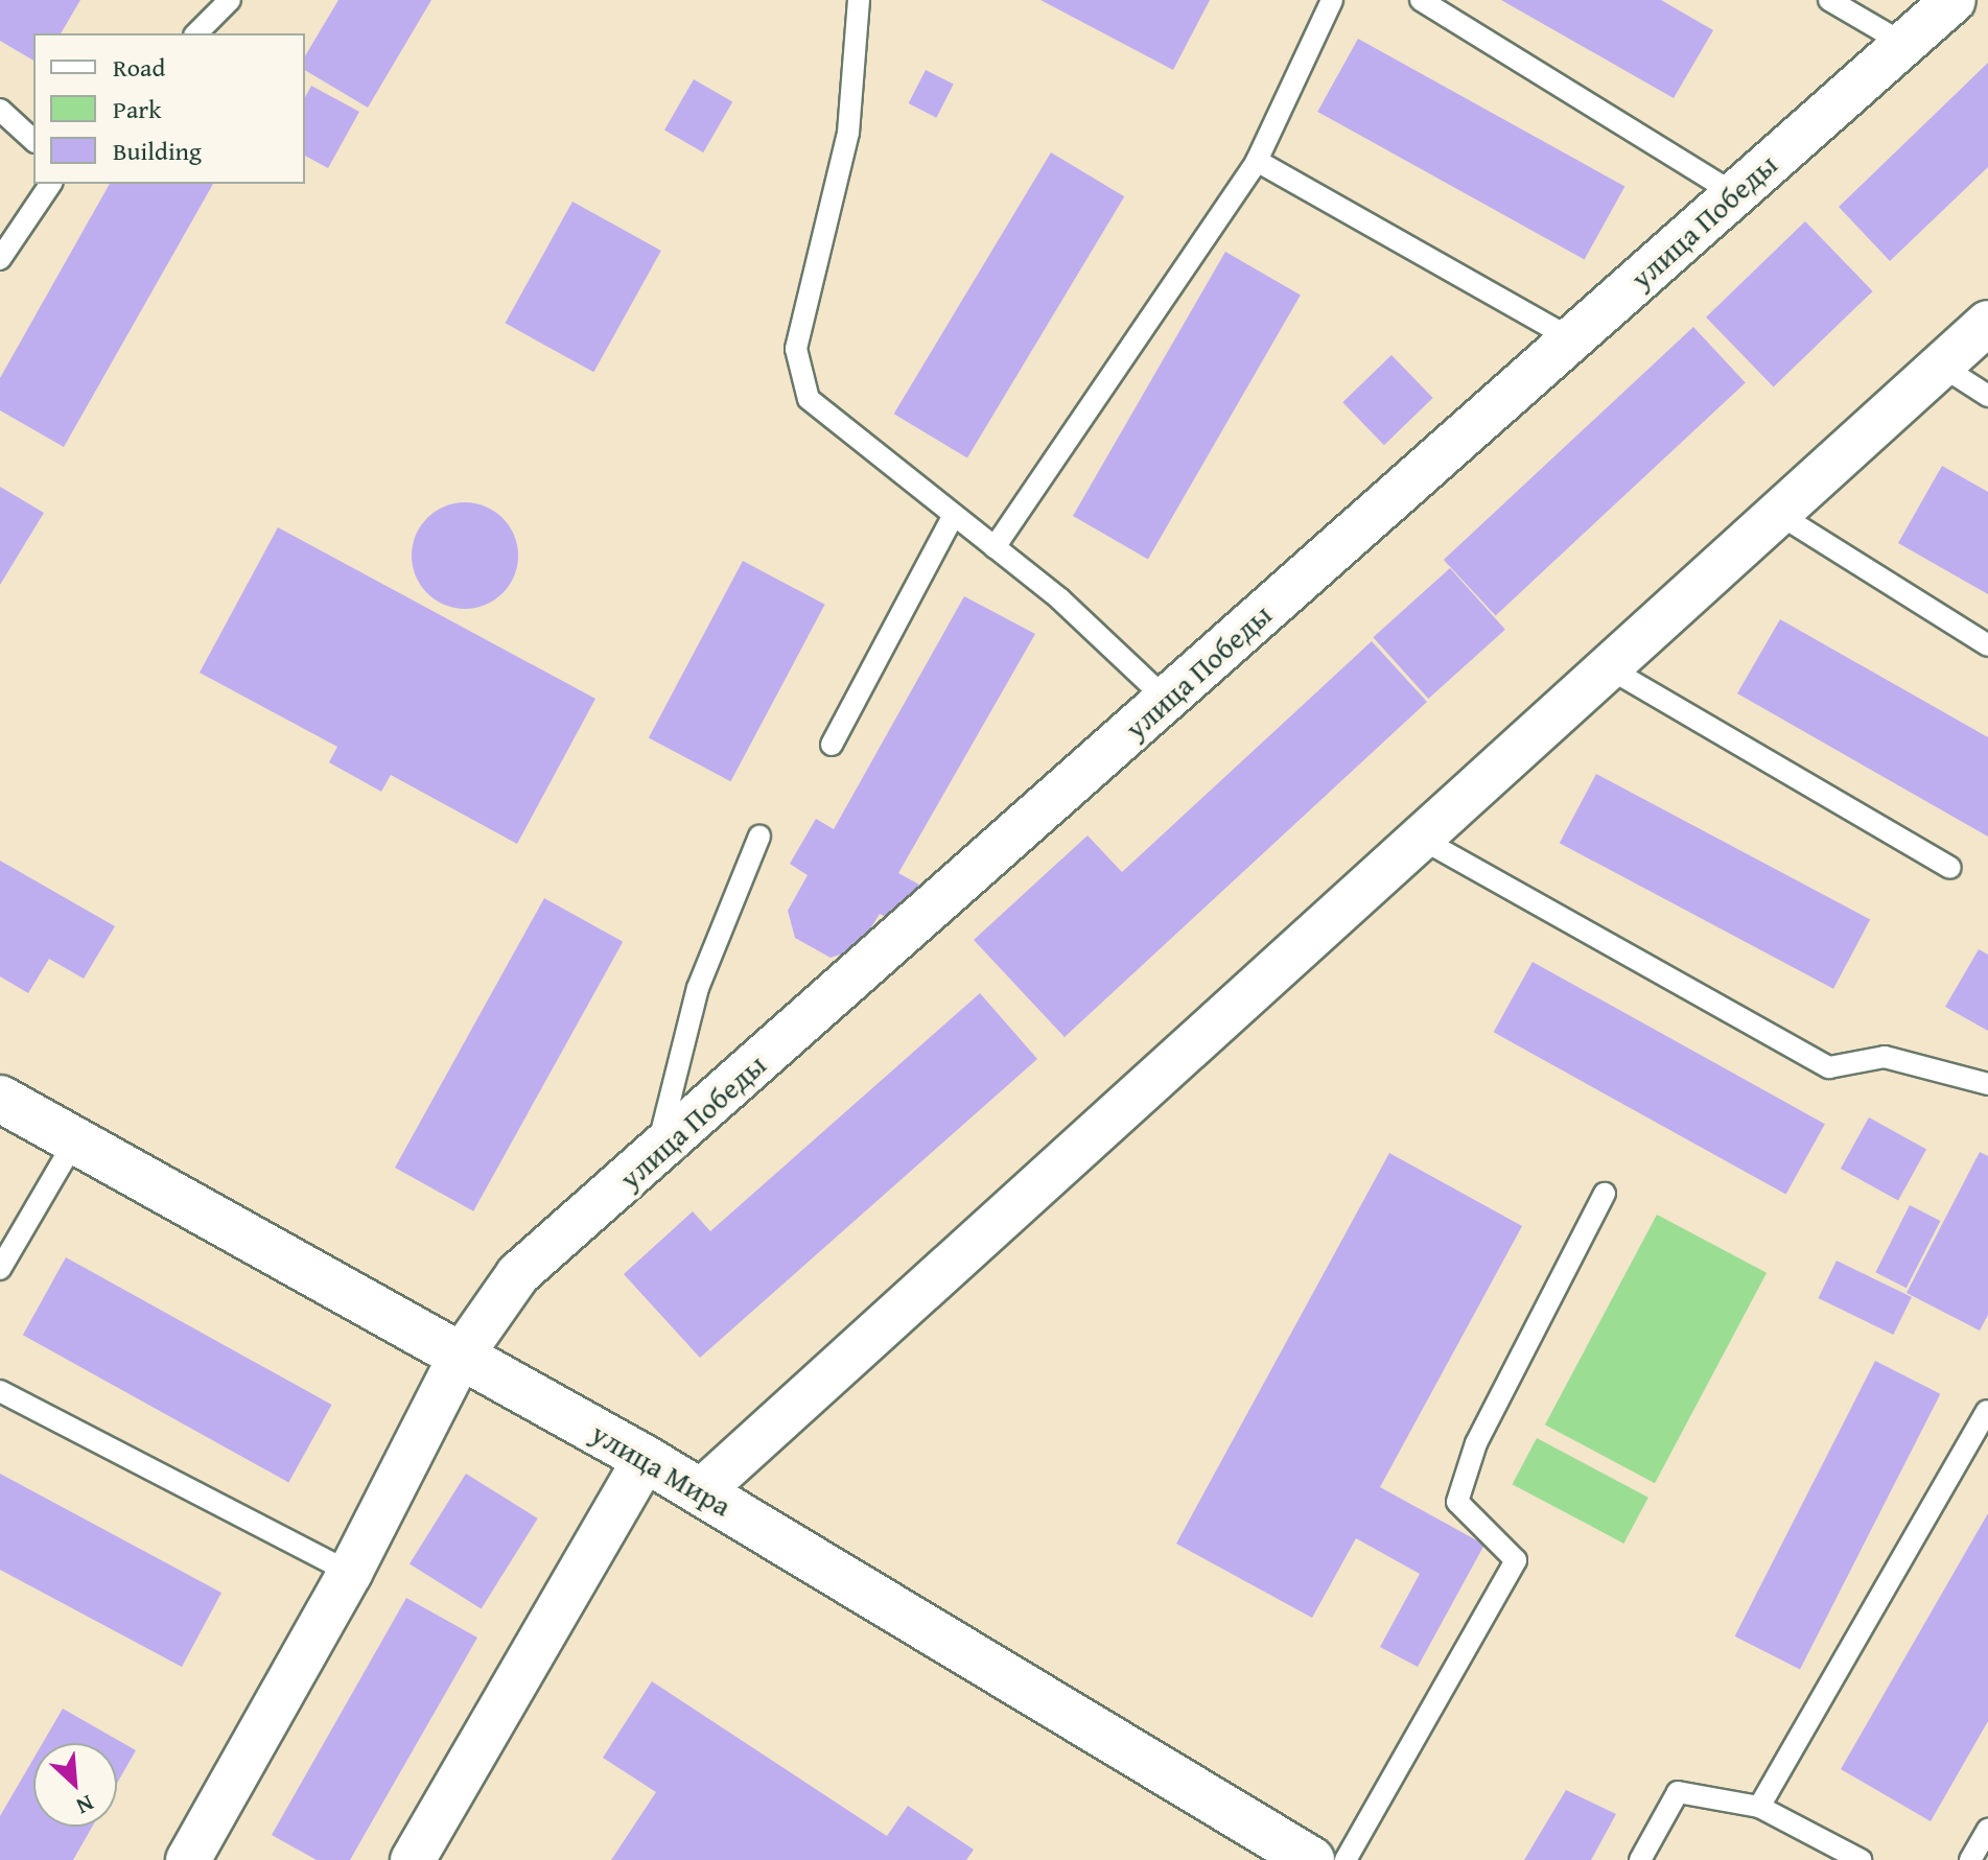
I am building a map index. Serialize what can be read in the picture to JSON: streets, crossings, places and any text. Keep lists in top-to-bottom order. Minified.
{"streets":{"street":["улица Победы","улица Мира"]},"crossings":[["улица Победы","улица Мира"]],"legend":["Road","Park","Building"],"north":"bottom right"}
